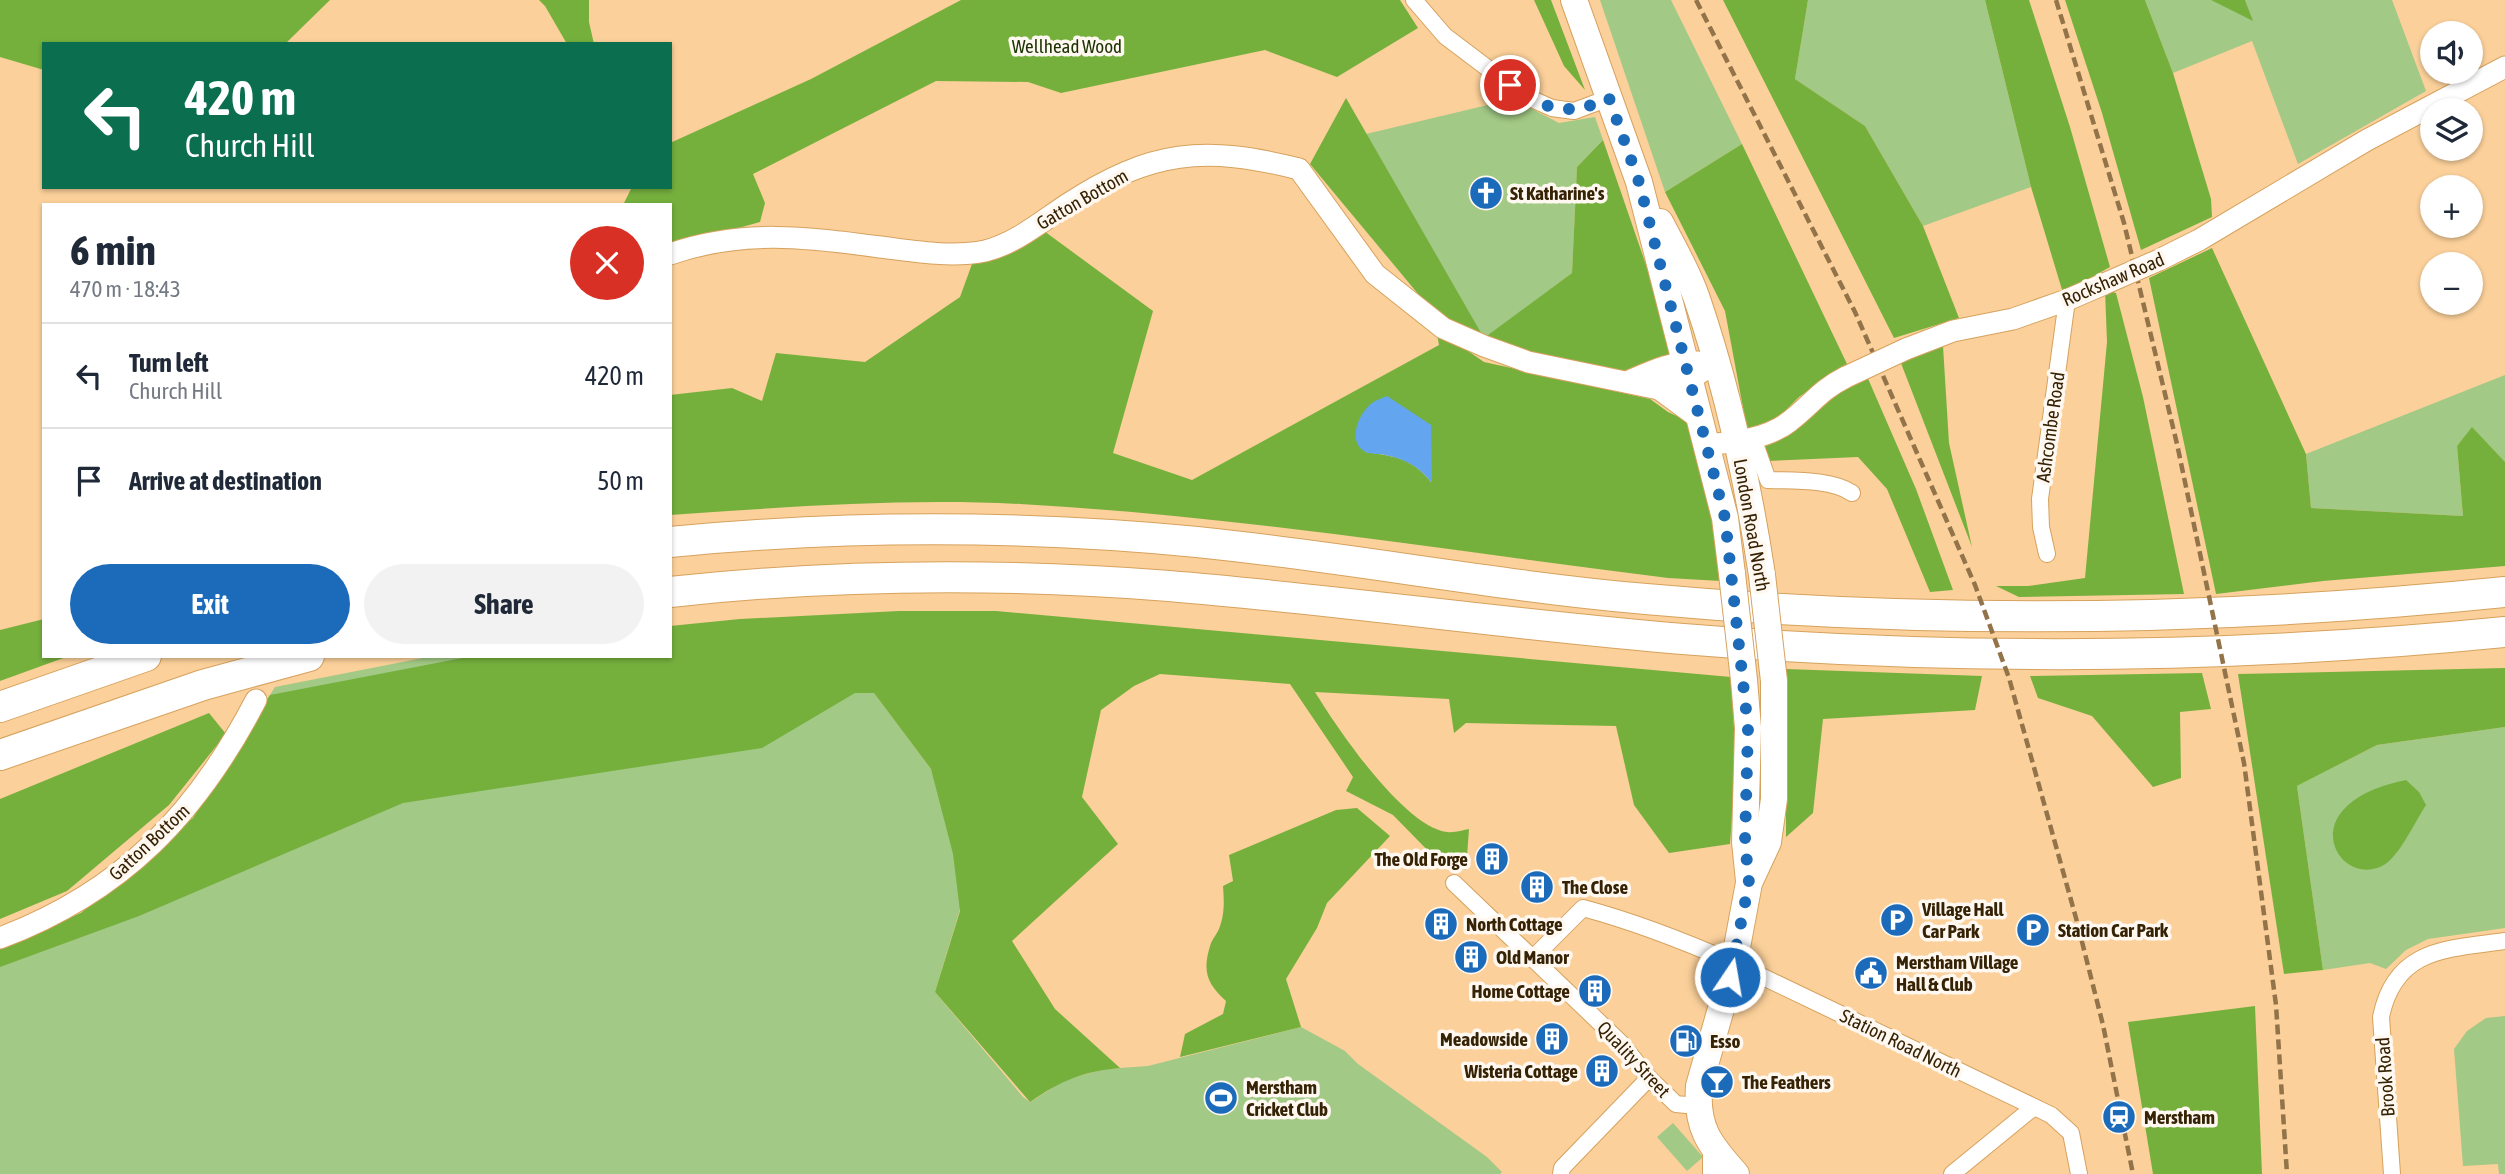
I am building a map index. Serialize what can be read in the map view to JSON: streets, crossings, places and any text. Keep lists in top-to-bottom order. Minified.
{"streets":{"main road":["London Road North"],"street":["Gatton Bottom","Rockshaw Road","Ashcombe Road","Station Road North","Quality Street","Brook Road"]},"crossings":[["Gatton Bottom","London Road North"],["Rockshaw Road","Ashcombe Road"],["Rockshaw Road","London Road North"],["London Road North","Station Road North"],["London Road North","Quality Street"],["Station Road North","Quality Street"]],"parks":["Wellhead Wood"],"places":{"church":["St Katharine's"],"building":["The Old Forge","The Close","North Cottage","Old Manor","Home Cottage","Meadowside","Wisteria Cottage"],"parking":["Village Hall Car Park","Station Car Park"],"public building":["Merstham Village Hall & Club"],"fuel station":["Esso"],"bar":["The Feathers"],"sports":["Merstham Cricket Club"],"station":["Merstham"]},"page":{"map_buttons":["+","−"],"turn":["420 m","Church Hill"],"heading":["6 min","470 m · 18:43"],"list":[{"name":"Turn left","note":"Church Hill","value":"420 m"},{"name":"Arrive at destination","value":"50 m"}],"buttons":["Exit","Share"]}}
